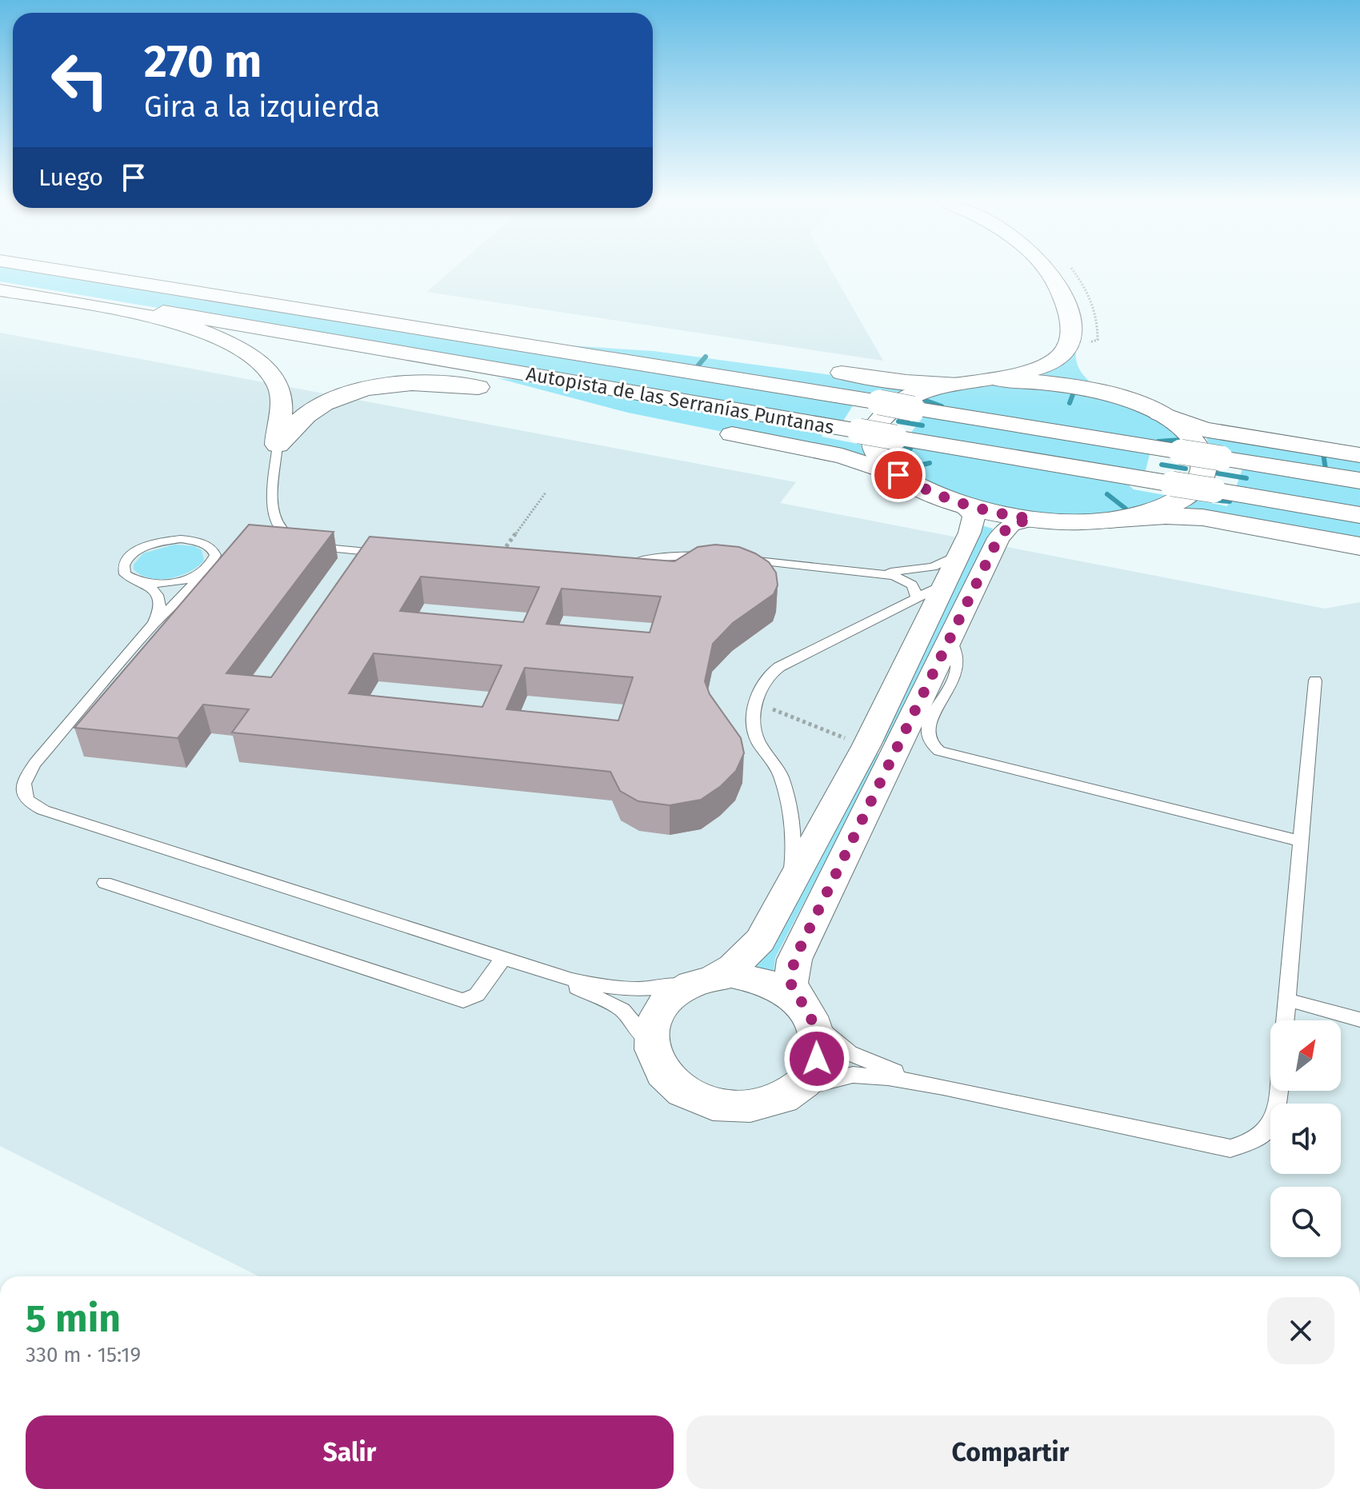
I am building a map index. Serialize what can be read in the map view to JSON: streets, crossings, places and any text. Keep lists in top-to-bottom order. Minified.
{"streets":{"main road":["Autopista de las Serranías Puntanas"]},"north":"top right","page":{"turn":["270 m","Gira a la izquierda"],"then":"Luego","heading":["5 min","330 m · 15:19"],"buttons":["Salir","Compartir"]}}
